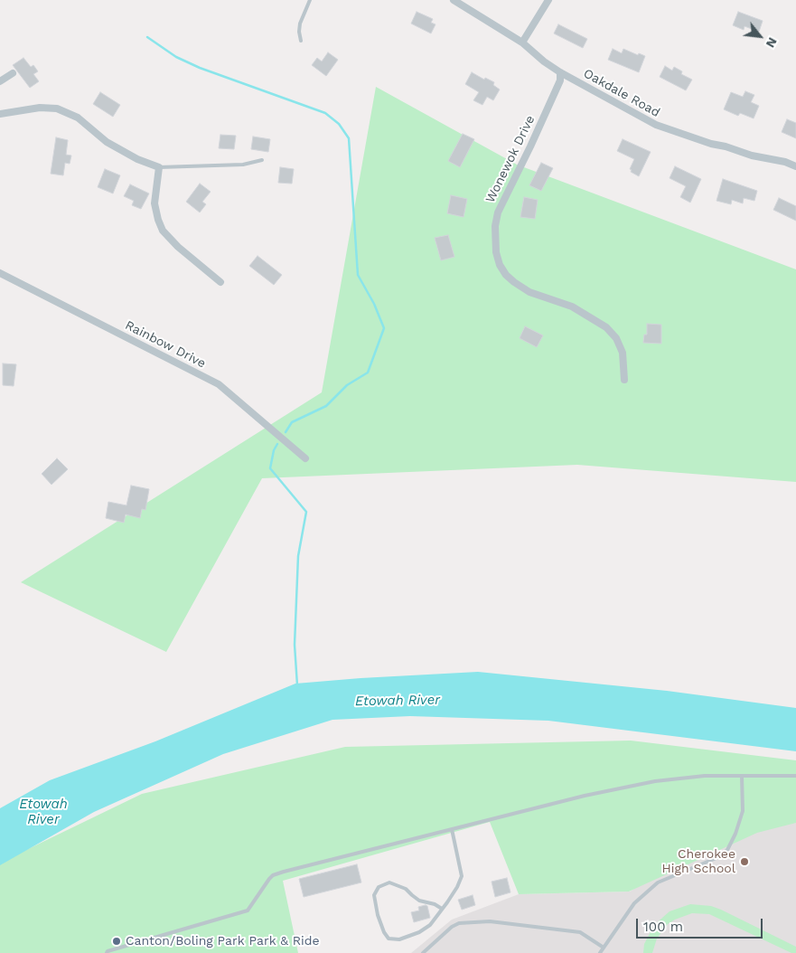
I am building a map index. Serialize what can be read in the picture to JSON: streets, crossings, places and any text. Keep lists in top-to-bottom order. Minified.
{"streets":{"street":["Oakdale Road","Wonewok Drive","Rainbow Drive"]},"crossings":[["Oakdale Road","Wonewok Drive"]],"water":["Etowah River"],"places":["Cherokee High School","Canton/Boling Park Park & Ride"],"scale_bar":"100 m","north":"bottom right"}
